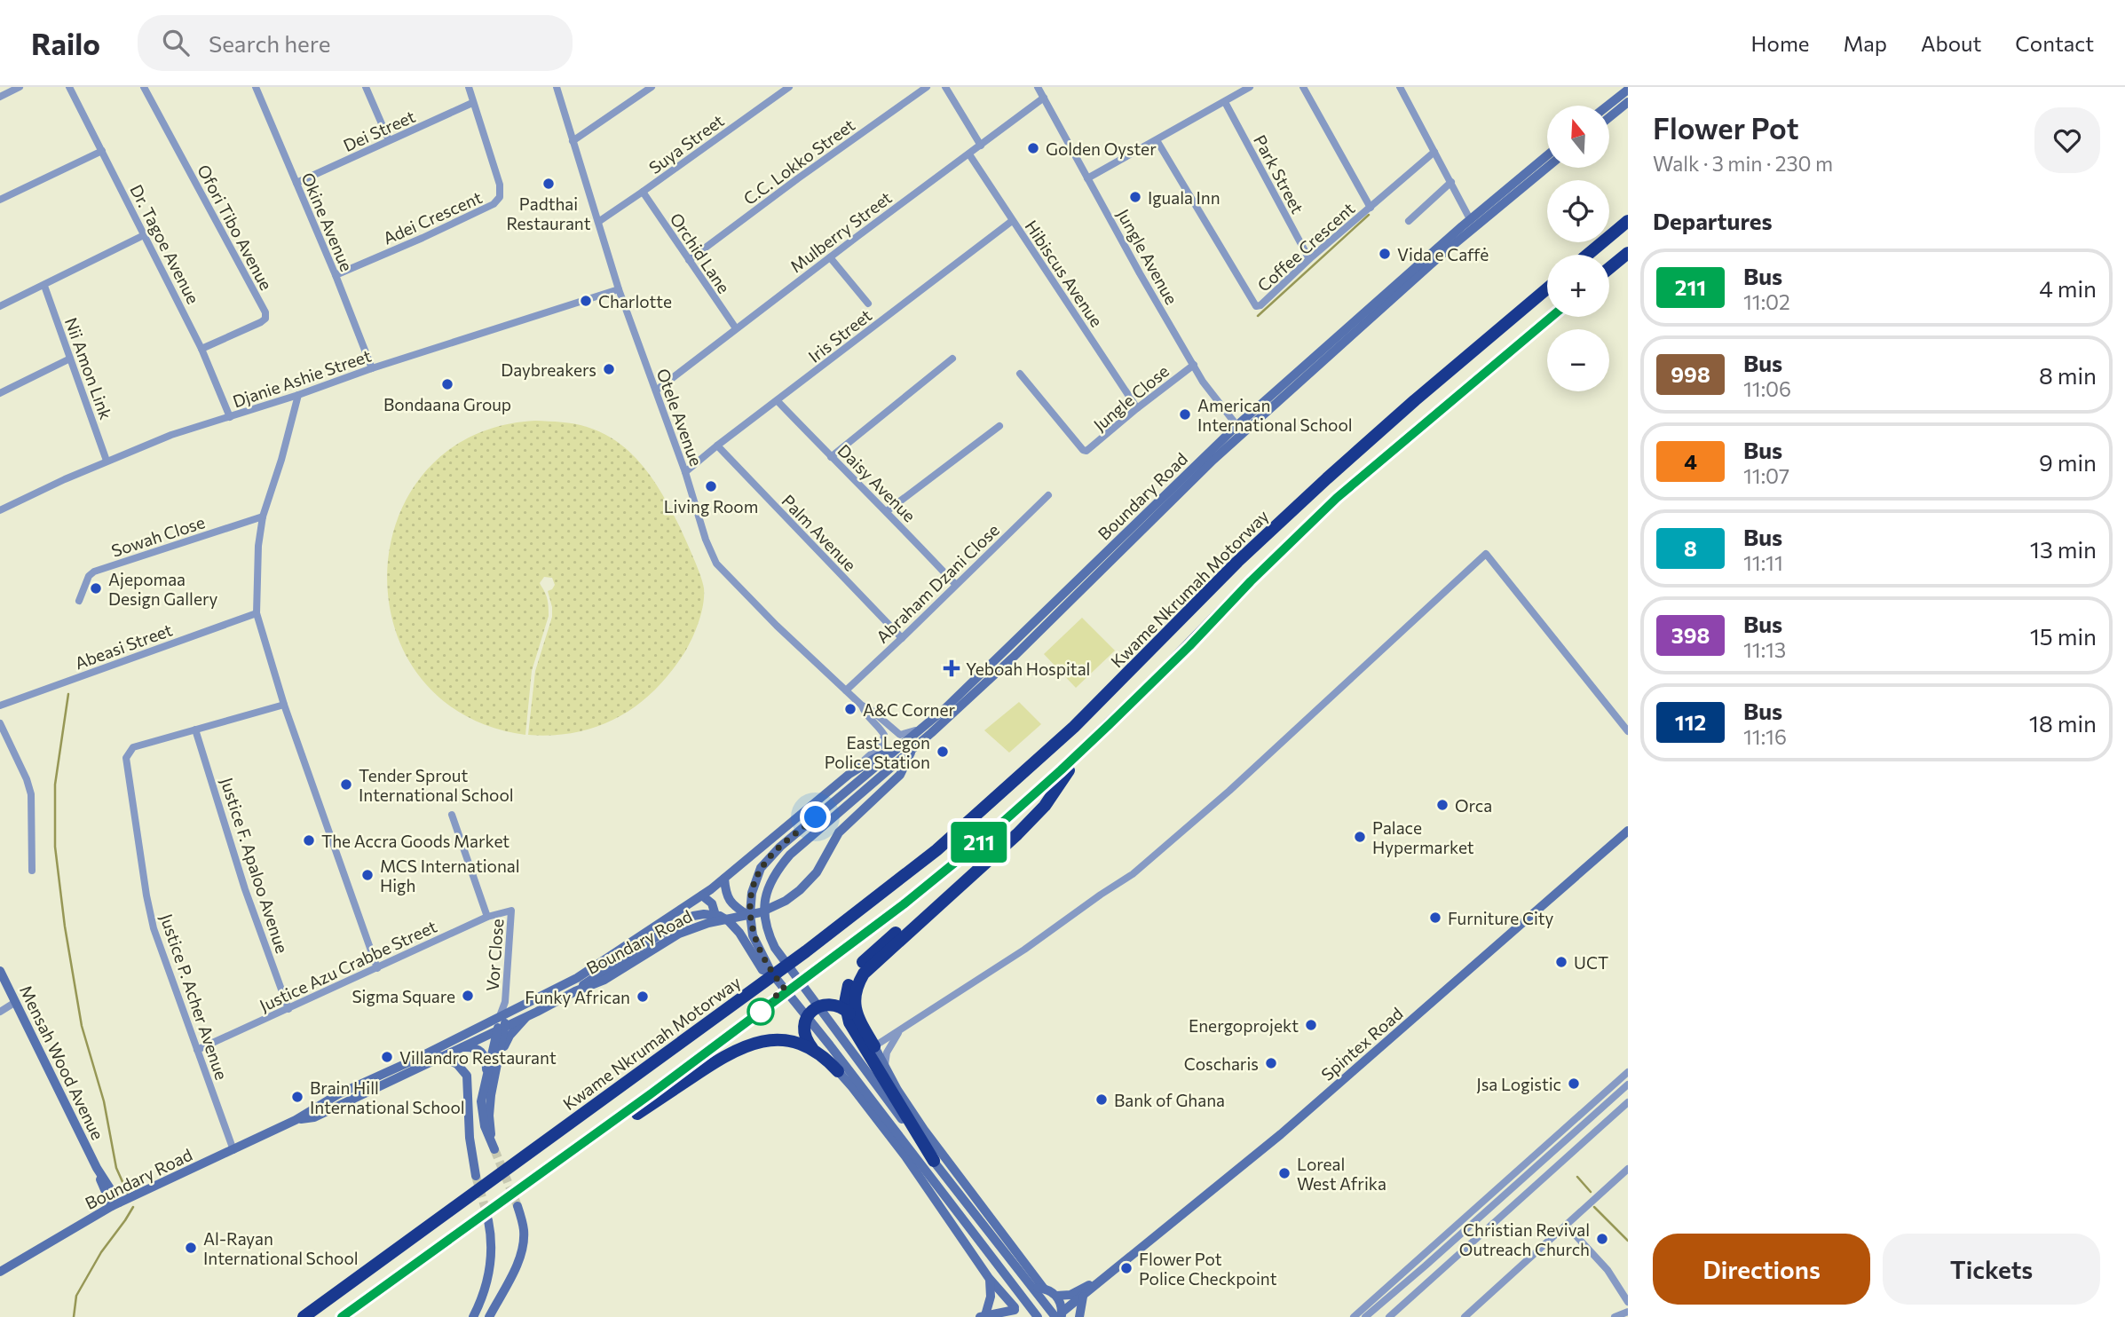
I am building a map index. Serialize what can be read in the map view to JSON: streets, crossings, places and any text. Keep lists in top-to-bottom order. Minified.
{"streets":{"highway":["Kwame Nkrumah Motorway"],"main road":["Boundary Road","Spintex Road","Mensah Wood Avenue"],"street":["Dei Street","Suya Street","C.C. Lokko Street","Park Street","Adei Crescent","Okine Avenue","Ofori Tibo Avenue","Mulberry Street","Dr. Tagoe Avenue","Coffee Crescent","Orchid Lane","Jungle Avenue","Hibiscus Avenue","Iris Street","Nii Amon Link","Djanie Ashie Street","Jungle Close","Otele Avenue","Daisy Avenue","Palm Avenue","Sowah Close","Abraham Dzani Close","Abeasi Street","Justice F. Apaloo Avenue","Vor Close","Justice Azu Crabbe Street","Justice P. Acher Avenue"]},"crossings":[["Dei Street","Adei Crescent"],["Dei Street","Okine Avenue"],["Suya Street","Orchid Lane"],["Suya Street","Otele Avenue"],["C.C. Lokko Street","Orchid Lane"],["Park Street","Coffee Crescent"],["Adei Crescent","Okine Avenue"],["Okine Avenue","Djanie Ashie Street"],["Ofori Tibo Avenue","Dr. Tagoe Avenue"],["Mulberry Street","Orchid Lane"],["Mulberry Street","Jungle Avenue"],["Mulberry Street","Hibiscus Avenue"],["Mulberry Street","Otele Avenue"],["Dr. Tagoe Avenue","Djanie Ashie Street"],["Jungle Avenue","Jungle Close"],["Jungle Avenue","Boundary Road"],["Hibiscus Avenue","Iris Street"],["Hibiscus Avenue","Jungle Close"],["Iris Street","Otele Avenue"],["Iris Street","Daisy Avenue"],["Iris Street","Palm Avenue"],["Nii Amon Link","Djanie Ashie Street"],["Djanie Ashie Street","Otele Avenue"],["Otele Avenue","Boundary Road"],["Otele Avenue","Abraham Dzani Close"],["Daisy Avenue","Abraham Dzani Close"],["Boundary Road","Vor Close"],["Boundary Road","Justice P. Acher Avenue"],["Boundary Road","Mensah Wood Avenue"],["Palm Avenue","Abraham Dzani Close"],["Justice F. Apaloo Avenue","Justice Azu Crabbe Street"],["Justice F. Apaloo Avenue","Justice P. Acher Avenue"],["Vor Close","Justice Azu Crabbe Street"],["Justice Azu Crabbe Street","Justice P. Acher Avenue"]],"places":{"other":["Golden Oyster","Padthai Restaurant","Iguala Inn","Vida e Caffė","Charlotte","Daybreakers","Bondaana Group","American International School","Living Room","Ajepomaa Design Gallery","A&C Corner","East Legon Police Station","Tender Sprout International School","Orca","Palace Hypermarket","The Accra Goods Market","MCS International High","Furniture City","UCT","Sigma Square","Funky African","Energoprojekt","Villandro Restaurant","Coscharis","Jsa Logistic","Brain Hill International School","Bank of Ghana","Loreal West Afrika","Christian Revival Outreach Church","Al-Rayan International School","Flower Pot Police Checkpoint"],"health":["Yeboah Hospital"]},"lines":["bus line 211"],"north":"top","page":{"header":"Railo","search":"Search here","nav":["Home","Map","About","Contact"],"on_map":"211","heading":[["Flower Pot","Walk · 3 min · 230 m"],"Departures"],"map_buttons":["+","−"],"list":[{"mark":"211","name":"Bus","note":"11:02","value":"4 min"},{"mark":"998","name":"Bus","note":"11:06","value":"8 min"},{"mark":"4","name":"Bus","note":"11:07","value":"9 min"},{"mark":"8","name":"Bus","note":"11:11","value":"13 min"},{"mark":"398","name":"Bus","note":"11:13","value":"15 min"},{"mark":"112","name":"Bus","note":"11:16","value":"18 min"}],"buttons":["Directions","Tickets"]}}
